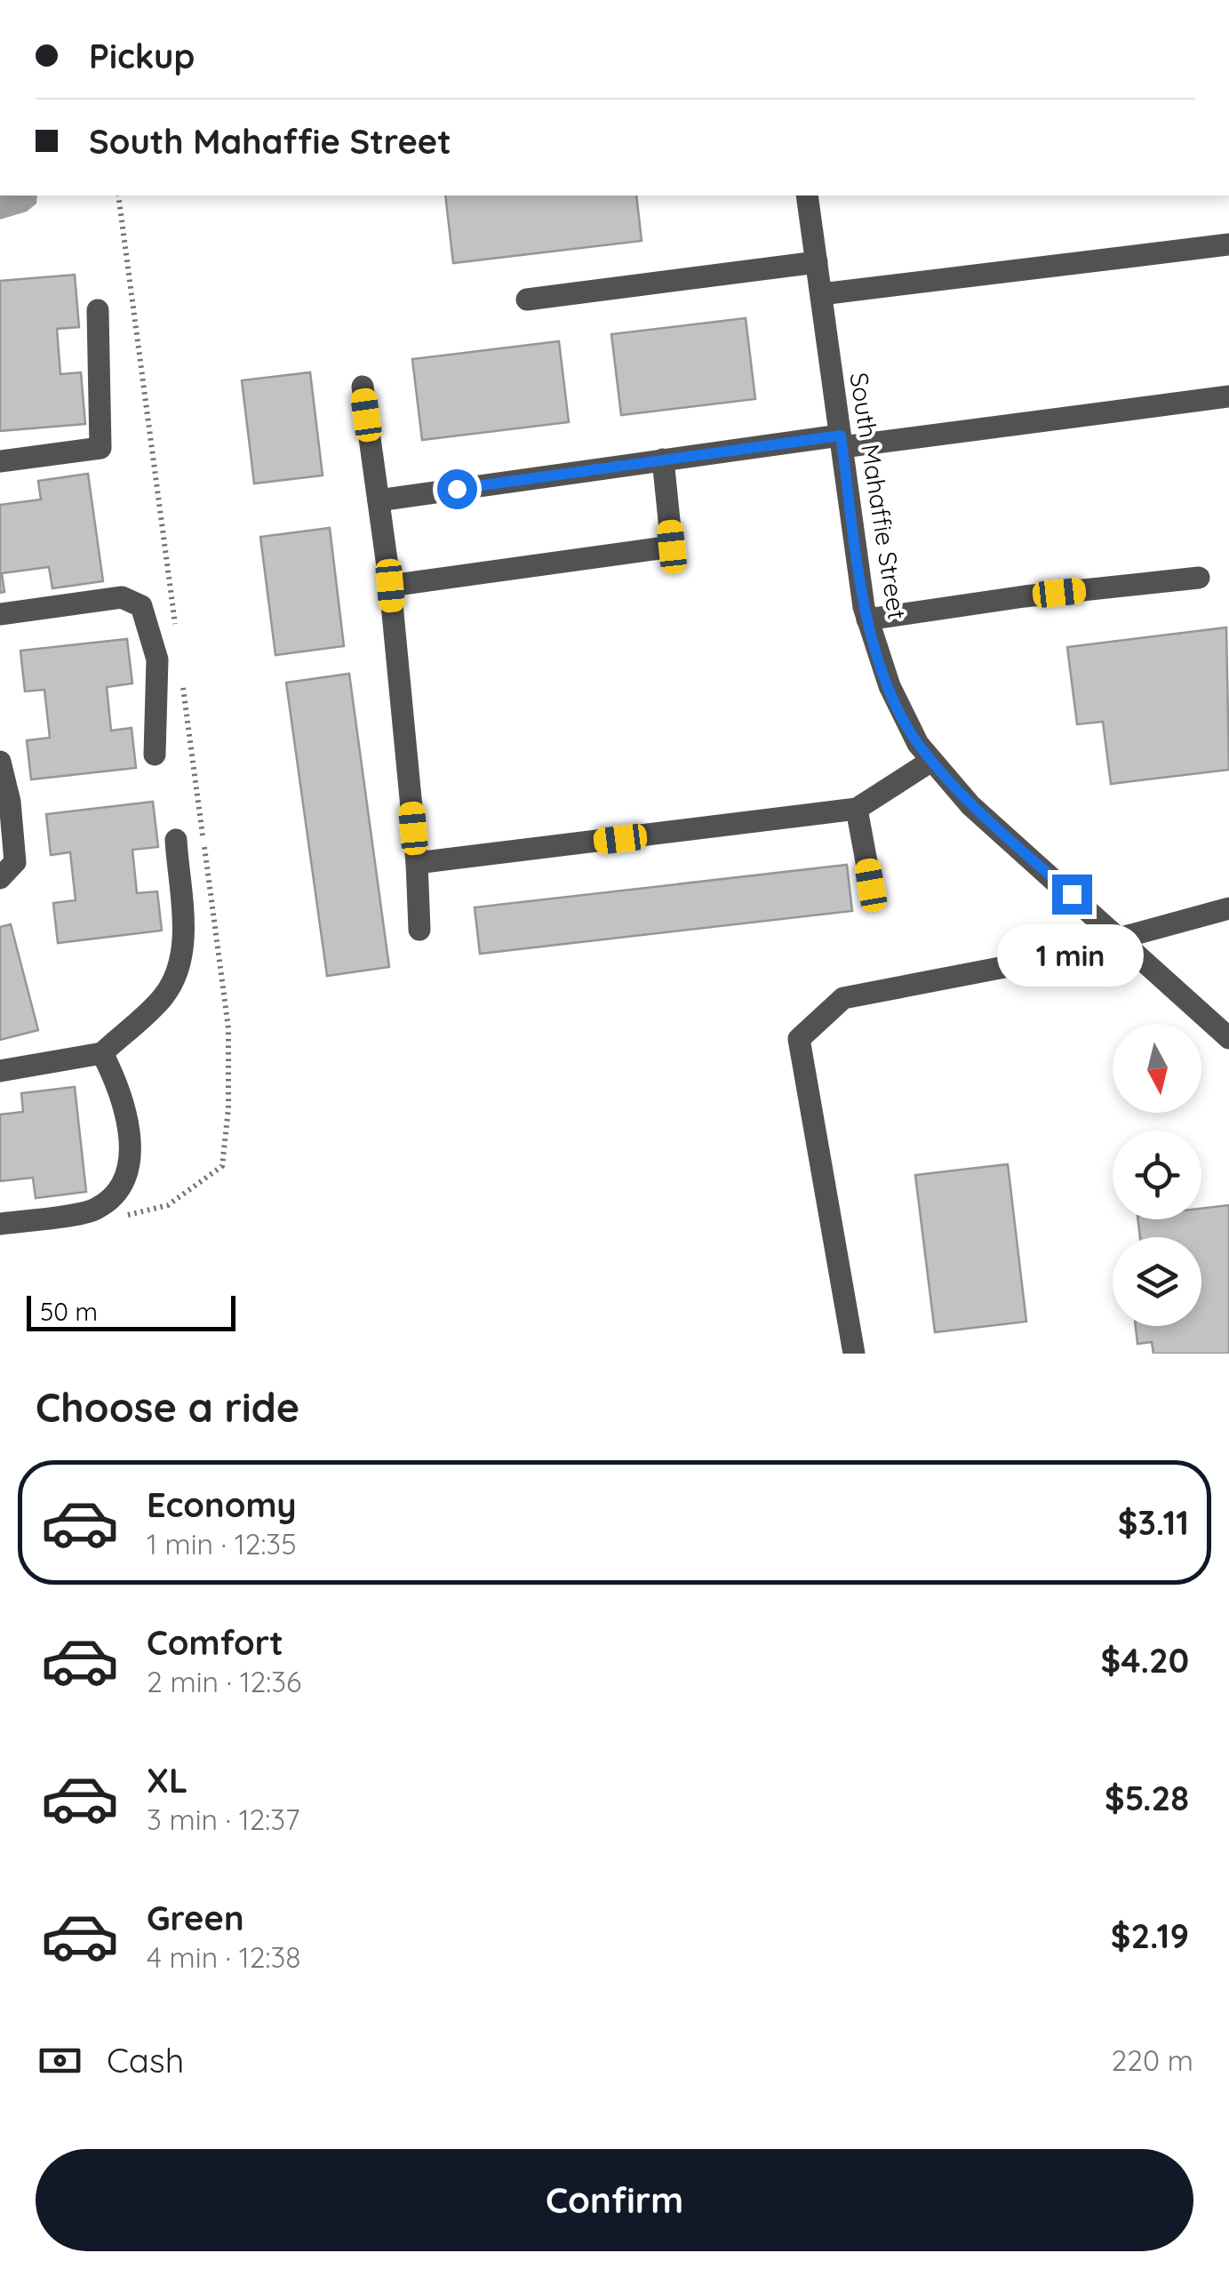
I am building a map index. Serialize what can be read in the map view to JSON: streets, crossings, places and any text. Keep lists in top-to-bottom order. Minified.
{"streets":{"street":["South Mahaffie Street"]},"scale_bar":"50 m","north":"bottom","page":{"banner":["Pickup","South Mahaffie Street"],"bubble":"1 min","scale":"50 m","heading":"Choose a ride","list":[{"name":"Economy","note":"1 min · 12:35","value":"$3.11"},{"name":"Comfort","note":"2 min · 12:36","value":"$4.20"},{"name":"XL","note":"3 min · 12:37","value":"$5.28"},{"name":"Green","note":"4 min · 12:38","value":"$2.19"}],"pay":["Cash","220 m"],"buttons":"Confirm"}}
